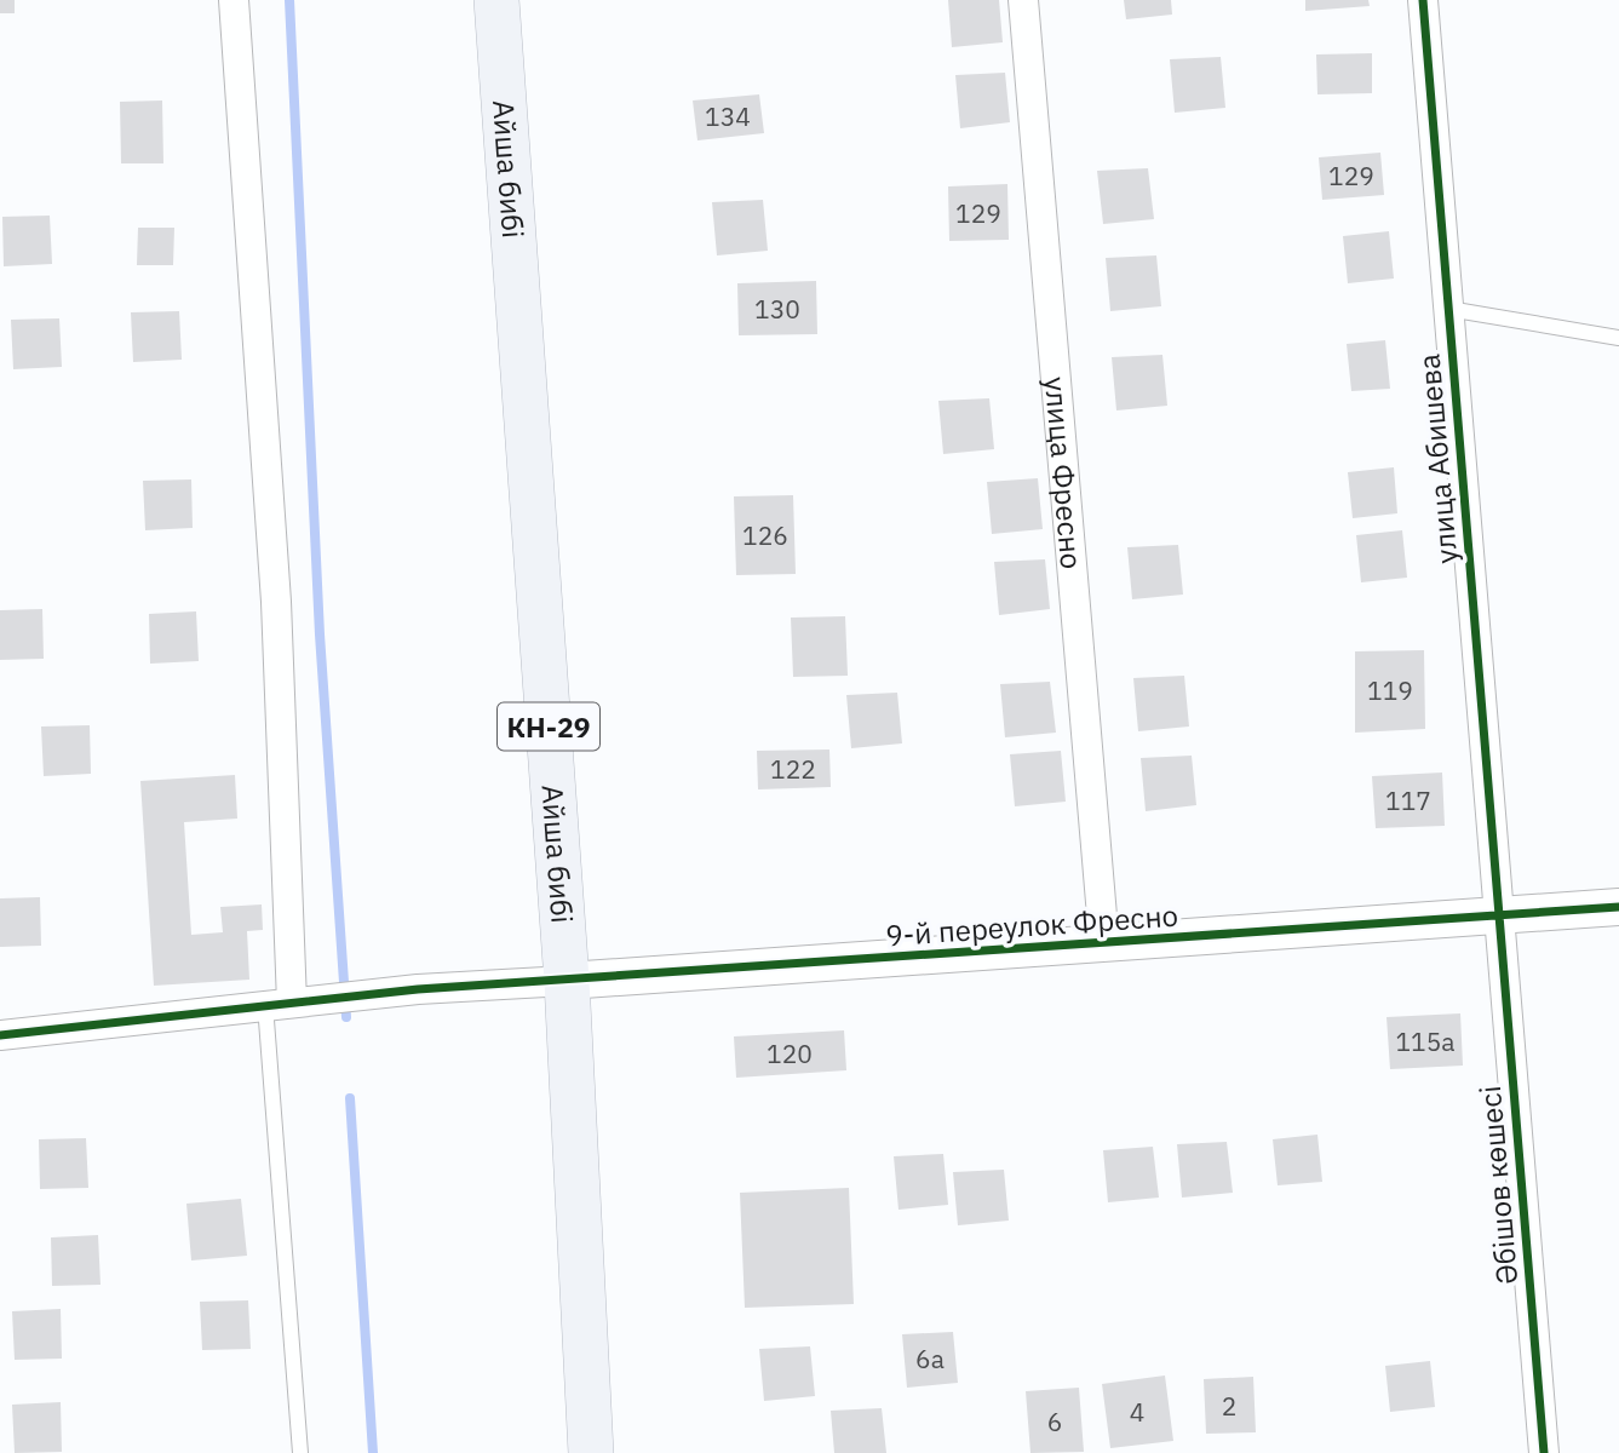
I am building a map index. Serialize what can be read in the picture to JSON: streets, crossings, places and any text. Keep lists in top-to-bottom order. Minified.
{"streets":{"main road":["Айша бибі","КН-29"],"street":["улица Абишева","улица Фресно","9-й переулок Фресно","Әбішов көшесі"]},"crossings":[["Айша бибі","9-й переулок Фресно"],["улица Абишева","9-й переулок Фресно"],["улица Абишева","Әбішов көшесі"],["улица Фресно","9-й переулок Фресно"],["9-й переулок Фресно","Әбішов көшесі"]],"house_numbers":["134","129","129","130","126","119","122","117","115а","120","6а","2","4","6"]}
